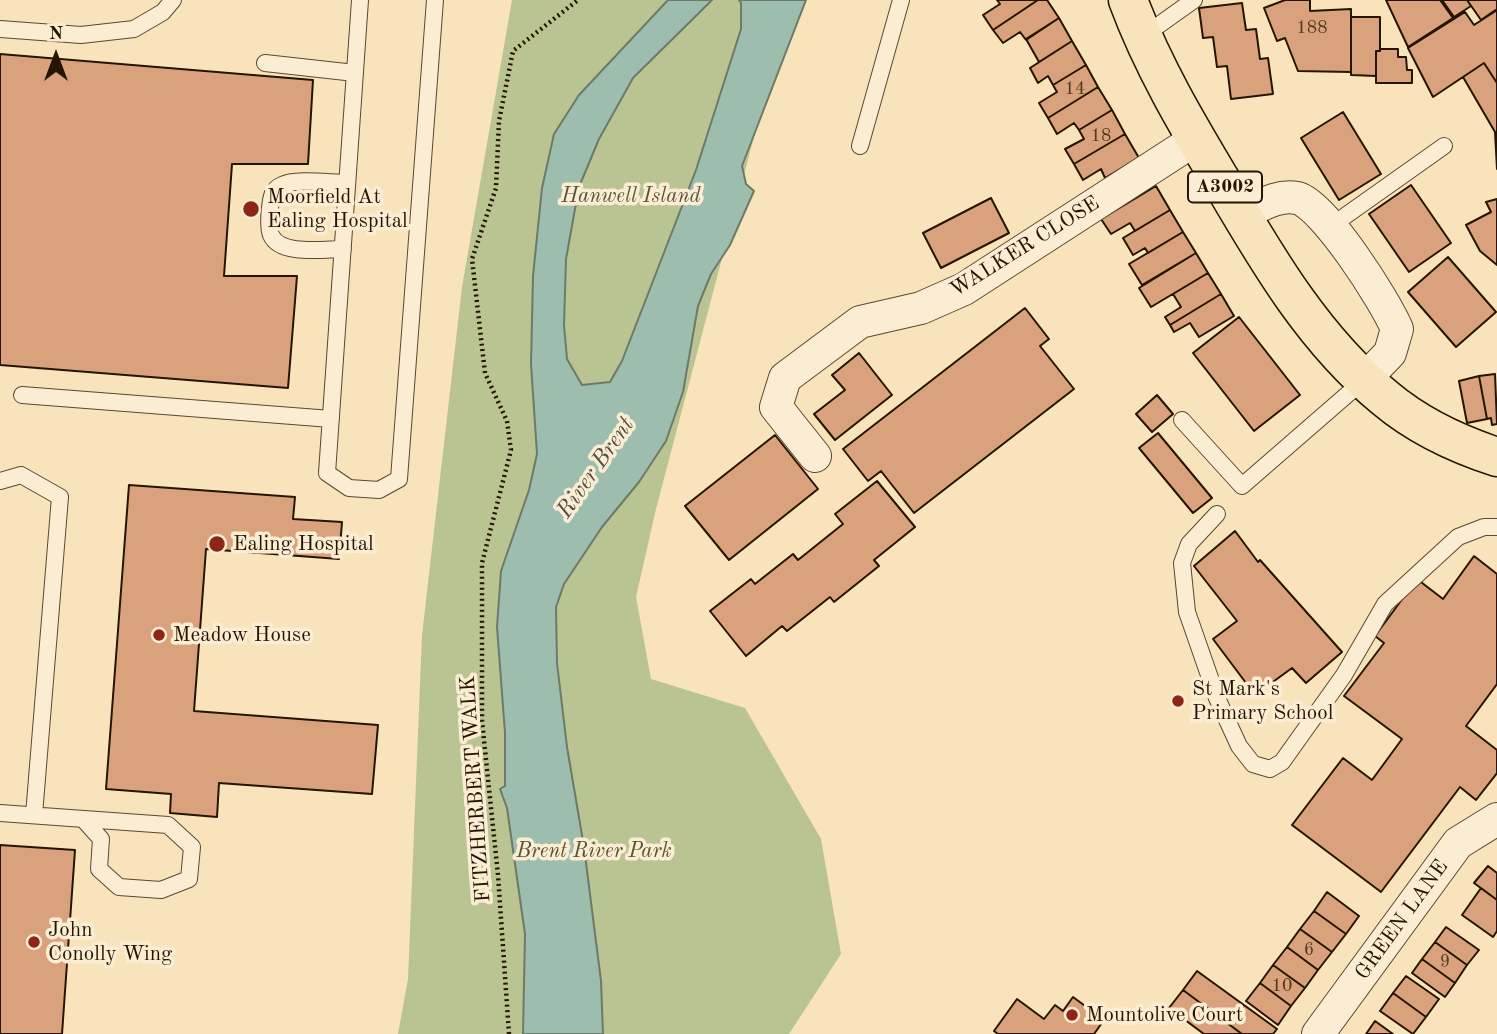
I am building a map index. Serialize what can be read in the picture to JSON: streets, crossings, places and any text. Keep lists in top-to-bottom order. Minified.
{"streets":{"main road":["A3002"],"street":["WALKER CLOSE","GREEN LANE"],"path":["FITZHERBERT WALK"]},"crossings":[["A3002","WALKER CLOSE"]],"water":["River Brent"],"parks":["Hanwell Island","Brent River Park"],"places":["Moorfield At Ealing Hospital","Ealing Hospital","Meadow House","St Mark's Primary School","John Conolly Wing","Mountolive Court"],"house_numbers":["188","14","18","6","9","10"],"north":"top"}
